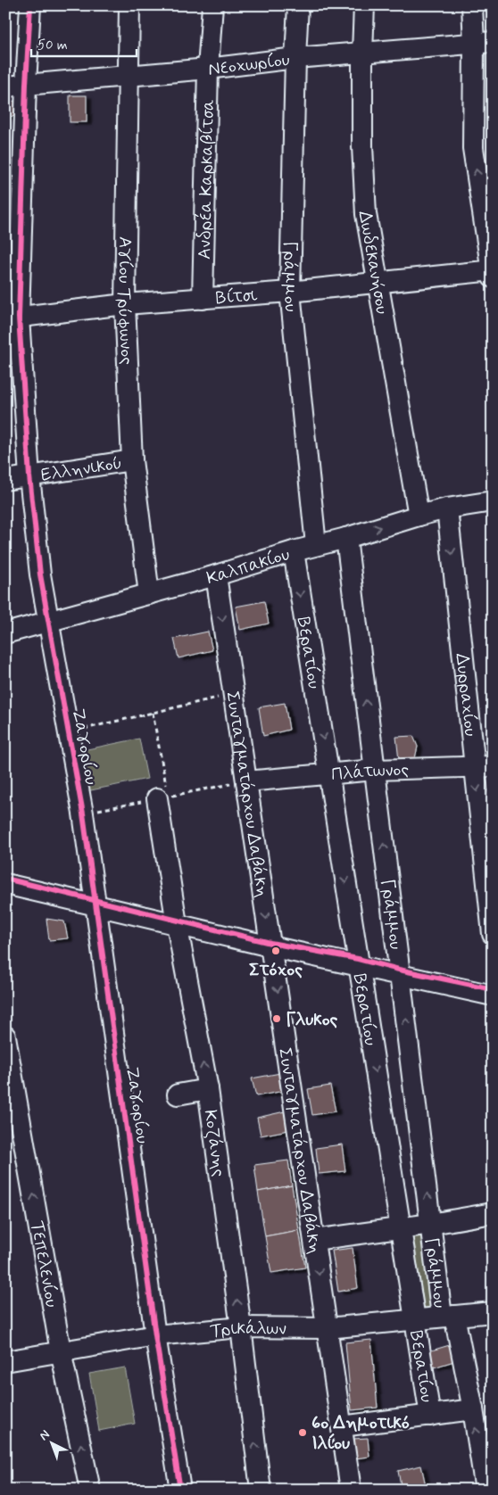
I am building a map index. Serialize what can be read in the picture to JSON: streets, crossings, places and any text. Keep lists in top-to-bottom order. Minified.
{"streets":{"street":["Νεοχωρίου","Ανδρέα Καρκαβίτσα","Δωδεκανήσου","Γράμμου","Βίτσι","Αγίου Τρύφωνος","Ελληνικού","Καλπακίου","Βερατίου","Δυρραχίου","Ζαγορίου","Πλάτωνος","Συνταγματάρχου Δαβάκη","Κοζάνης","Τεπελενίου","Τρικάλων"]},"crossings":[["Νεοχωρίου","Ανδρέα Καρκαβίτσα"],["Νεοχωρίου","Δωδεκανήσου"],["Νεοχωρίου","Γράμμου"],["Νεοχωρίου","Αγίου Τρύφωνος"],["Νεοχωρίου","Ζαγορίου"],["Ανδρέα Καρκαβίτσα","Βίτσι"],["Δωδεκανήσου","Βίτσι"],["Δωδεκανήσου","Καλπακίου"],["Γράμμου","Βίτσι"],["Γράμμου","Καλπακίου"],["Γράμμου","Πλάτωνος"],["Γράμμου","Τρικάλων"],["Βίτσι","Αγίου Τρύφωνος"],["Βίτσι","Ζαγορίου"],["Αγίου Τρύφωνος","Ελληνικού"],["Αγίου Τρύφωνος","Καλπακίου"],["Ελληνικού","Ζαγορίου"],["Καλπακίου","Βερατίου"],["Καλπακίου","Δυρραχίου"],["Καλπακίου","Ζαγορίου"],["Καλπακίου","Συνταγματάρχου Δαβάκη"],["Βερατίου","Πλάτωνος"],["Βερατίου","Τρικάλων"],["Δυρραχίου","Πλάτωνος"],["Ζαγορίου","Τρικάλων"],["Πλάτωνος","Συνταγματάρχου Δαβάκη"],["Συνταγματάρχου Δαβάκη","Τρικάλων"],["Κοζάνης","Τρικάλων"],["Τεπελενίου","Τρικάλων"]],"one_way":["Γράμμου","Βερατίου","Δυρραχίου","Συνταγματάρχου Δαβάκη","Κοζάνης","Τεπελενίου"],"places":["Στόχος","Γλυκος","6ο Δημοτικό Ιλίου"],"scale_bar":"50 m","north":"top left"}
